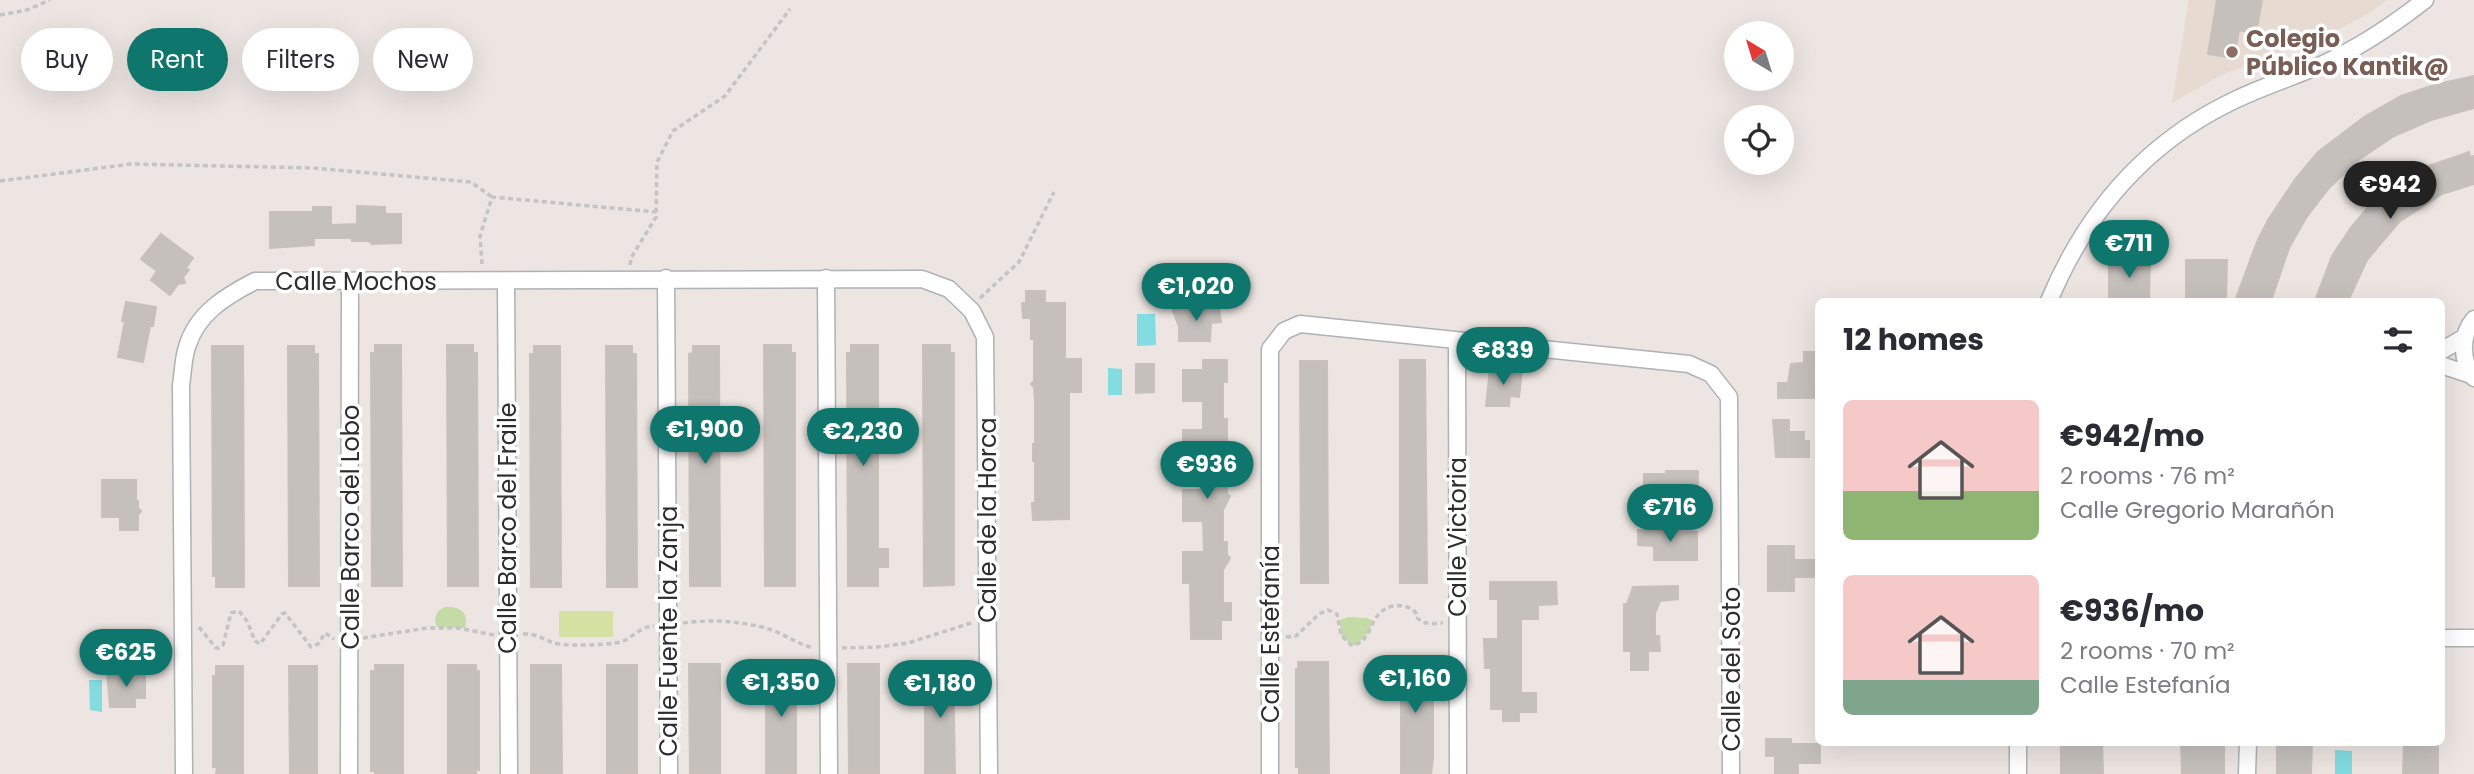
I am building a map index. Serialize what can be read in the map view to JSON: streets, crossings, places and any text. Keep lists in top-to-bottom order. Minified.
{"streets":{"street":["Calle Mochos","Calle de la Horca","Calle Barco del Lobo","Calle Barco del Fraile","Calle Victoria","Calle Fuente la Zanja","Calle Estefanía","Calle del Soto"]},"crossings":[["Calle Mochos","Calle de la Horca"],["Calle Mochos","Calle Barco del Lobo"],["Calle Mochos","Calle Barco del Fraile"],["Calle Mochos","Calle Fuente la Zanja"],["Calle Victoria","Calle del Soto"],["Calle Estefanía","Calle del Soto"]],"places":["Colegio Público Kantik@"],"north":"top left","page":{"chip":["Buy","Rent","Filters","New"],"price":["€942","€711","€1,020","€839","€1,900","€2,230","€936","€716","€625","€1,160","€1,350","€1,180"],"heading":"12 homes","list":[{"name":"€942/mo","note":"2 rooms · 76 m² · Calle Gregorio Marañón"},{"name":"€936/mo","note":"2 rooms · 70 m² · Calle Estefanía"}]}}
